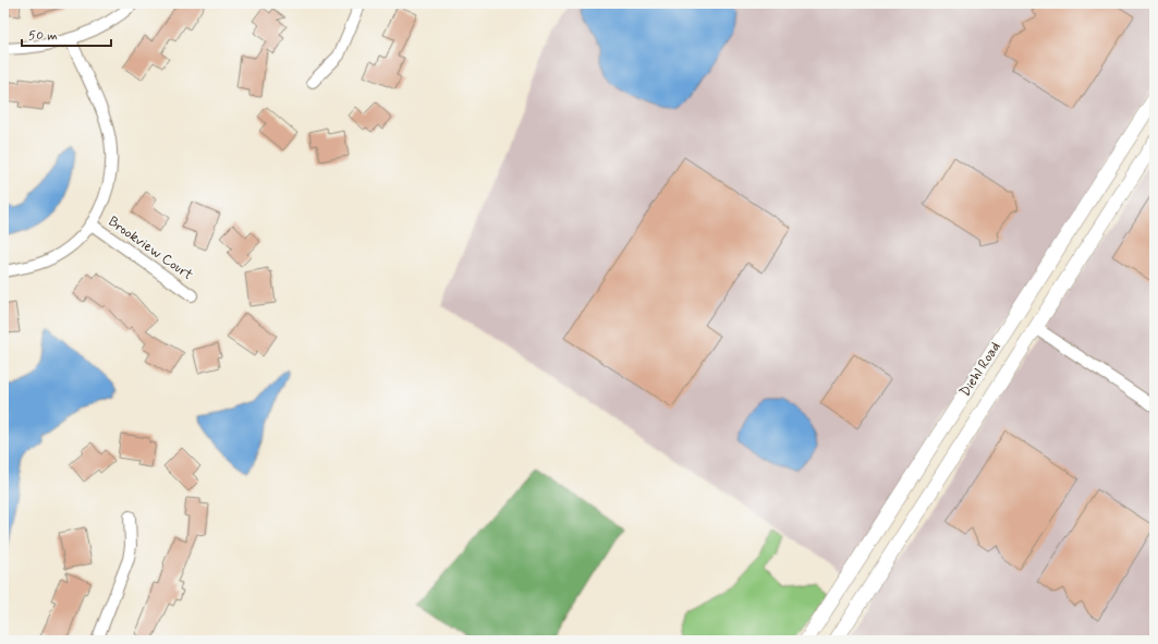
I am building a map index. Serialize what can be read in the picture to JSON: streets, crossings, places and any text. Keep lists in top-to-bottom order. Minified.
{"streets":{"street":["Brookview Court","Diehl Road"]},"scale_bar":"50 m"}
